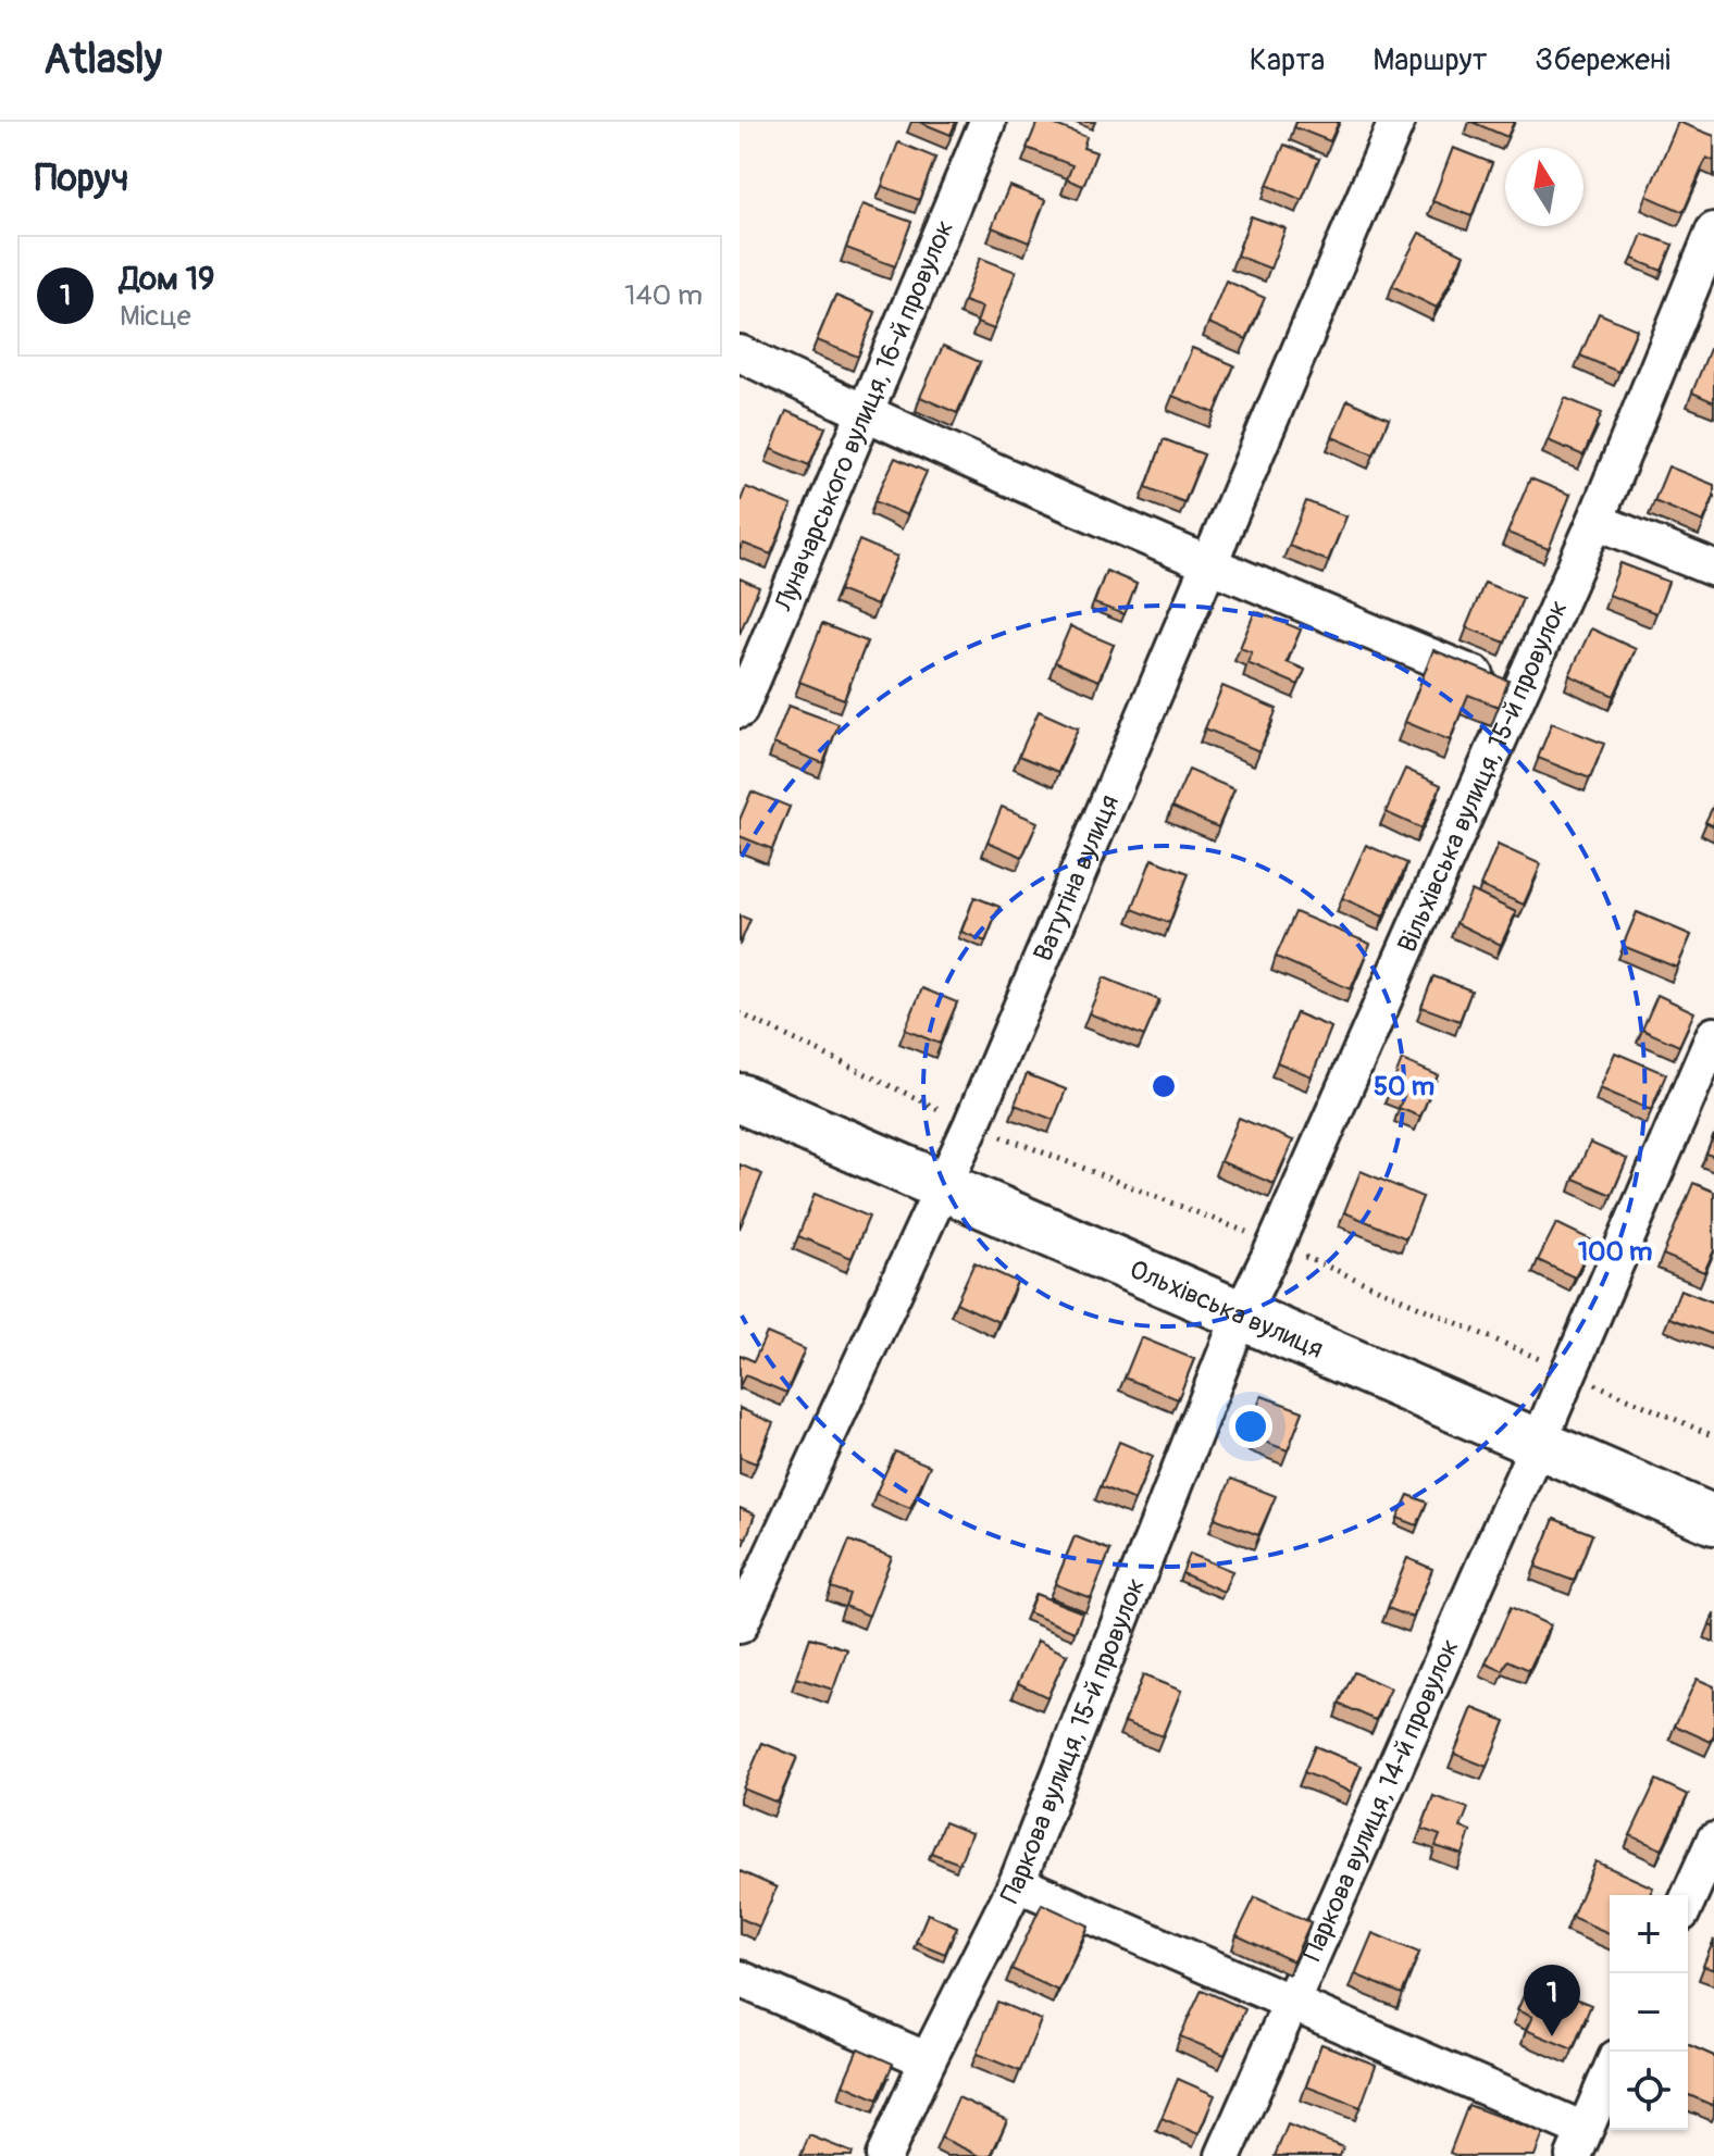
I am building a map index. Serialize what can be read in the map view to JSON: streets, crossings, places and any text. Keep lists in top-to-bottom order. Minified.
{"streets":{"street":["Луначарського вулиця, 16-й провулок","Вільхівська вулиця, 15-й провулок","Ватутіна вулиця","Ольхівська вулиця","Паркова вулиця, 15-й провулок","Паркова вулиця, 14-й провулок"]},"crossings":[["Вільхівська вулиця, 15-й провулок","Ольхівська вулиця"],["Вільхівська вулиця, 15-й провулок","Паркова вулиця, 15-й провулок"],["Ватутіна вулиця","Ольхівська вулиця"],["Ольхівська вулиця","Паркова вулиця, 15-й провулок"],["Ольхівська вулиця","Паркова вулиця, 14-й провулок"]],"north":"top","page":{"header":"Atlasly","nav":["Карта","Маршрут","Збережені"],"heading":"Поруч","list":[{"mark":"1","name":"Дом 19","note":"Місце","value":"140 m"}],"map_buttons":["+","−"],"pins":"1"},"rings":["50 m","100 m"]}
